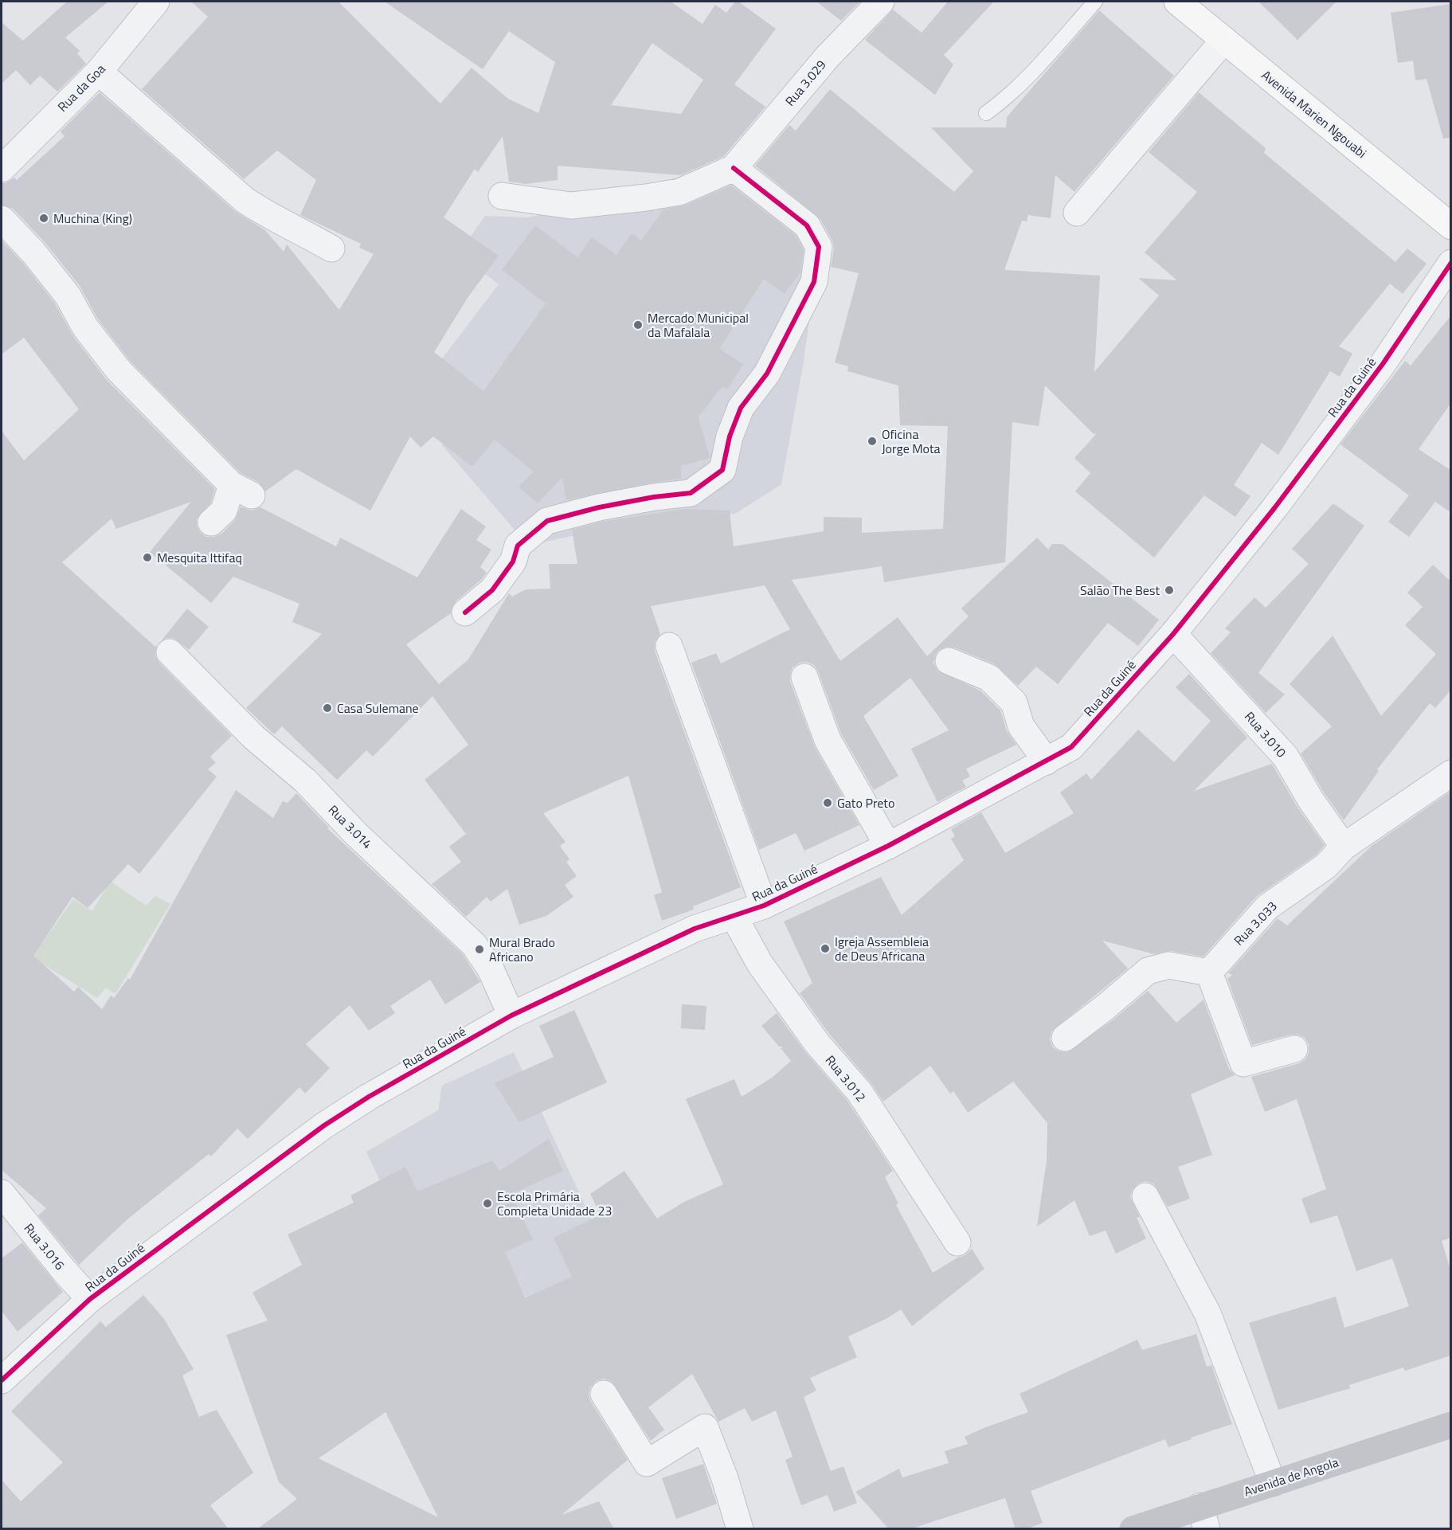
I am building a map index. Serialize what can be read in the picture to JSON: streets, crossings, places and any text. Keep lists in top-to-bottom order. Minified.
{"streets":{"main road":["Avenida Marien Ngouabi","Avenida de Angola"],"street":["Rua 3.029","Rua da Goa","Rua da Guiné","Rua 3.010","Rua 3.014","Rua 3.033","Rua 3.012","Rua 3.016"]},"crossings":[["Rua da Guiné","Rua 3.010"],["Rua da Guiné","Rua 3.014"],["Rua da Guiné","Rua 3.012"],["Rua da Guiné","Rua 3.016"],["Rua 3.010","Rua 3.033"]],"places":["Muchina (King)","Mercado Municipal da Mafalala","Oficina Jorge Mota","Mesquita Ittifaq","Salão The Best","Casa Sulemane","Gato Preto","Igreja Assembleia de Deus Africana","Mural Brado Africano","Escola Primária Completa Unidade 23"]}
